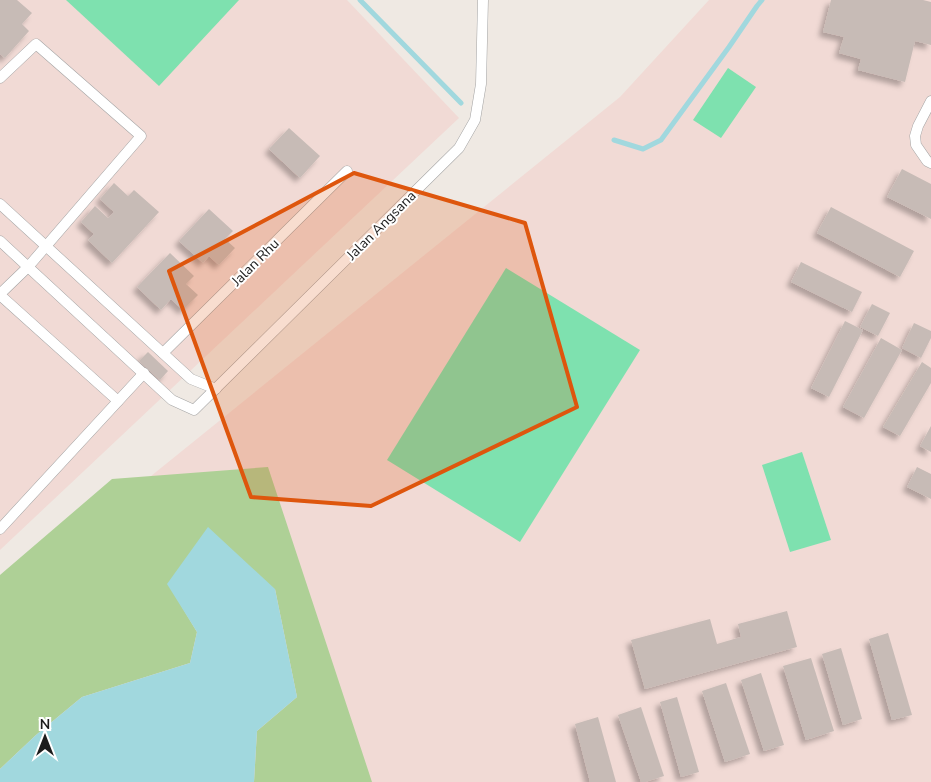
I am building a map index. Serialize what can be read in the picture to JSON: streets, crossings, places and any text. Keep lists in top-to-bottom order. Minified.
{"streets":{"lane":["Jalan Angsana","Jalan Rhu"]},"north":"top"}
